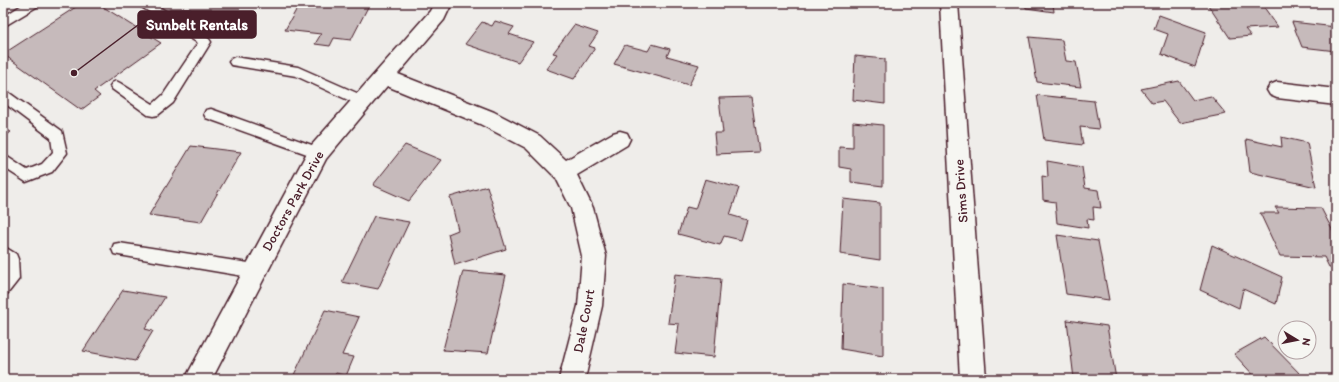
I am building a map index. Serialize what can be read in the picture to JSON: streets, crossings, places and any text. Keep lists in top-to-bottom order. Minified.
{"streets":{"street":["Sims Drive","Doctors Park Drive","Dale Court"]},"crossings":[["Doctors Park Drive","Dale Court"]],"places":["Sunbelt Rentals"],"north":"right"}
